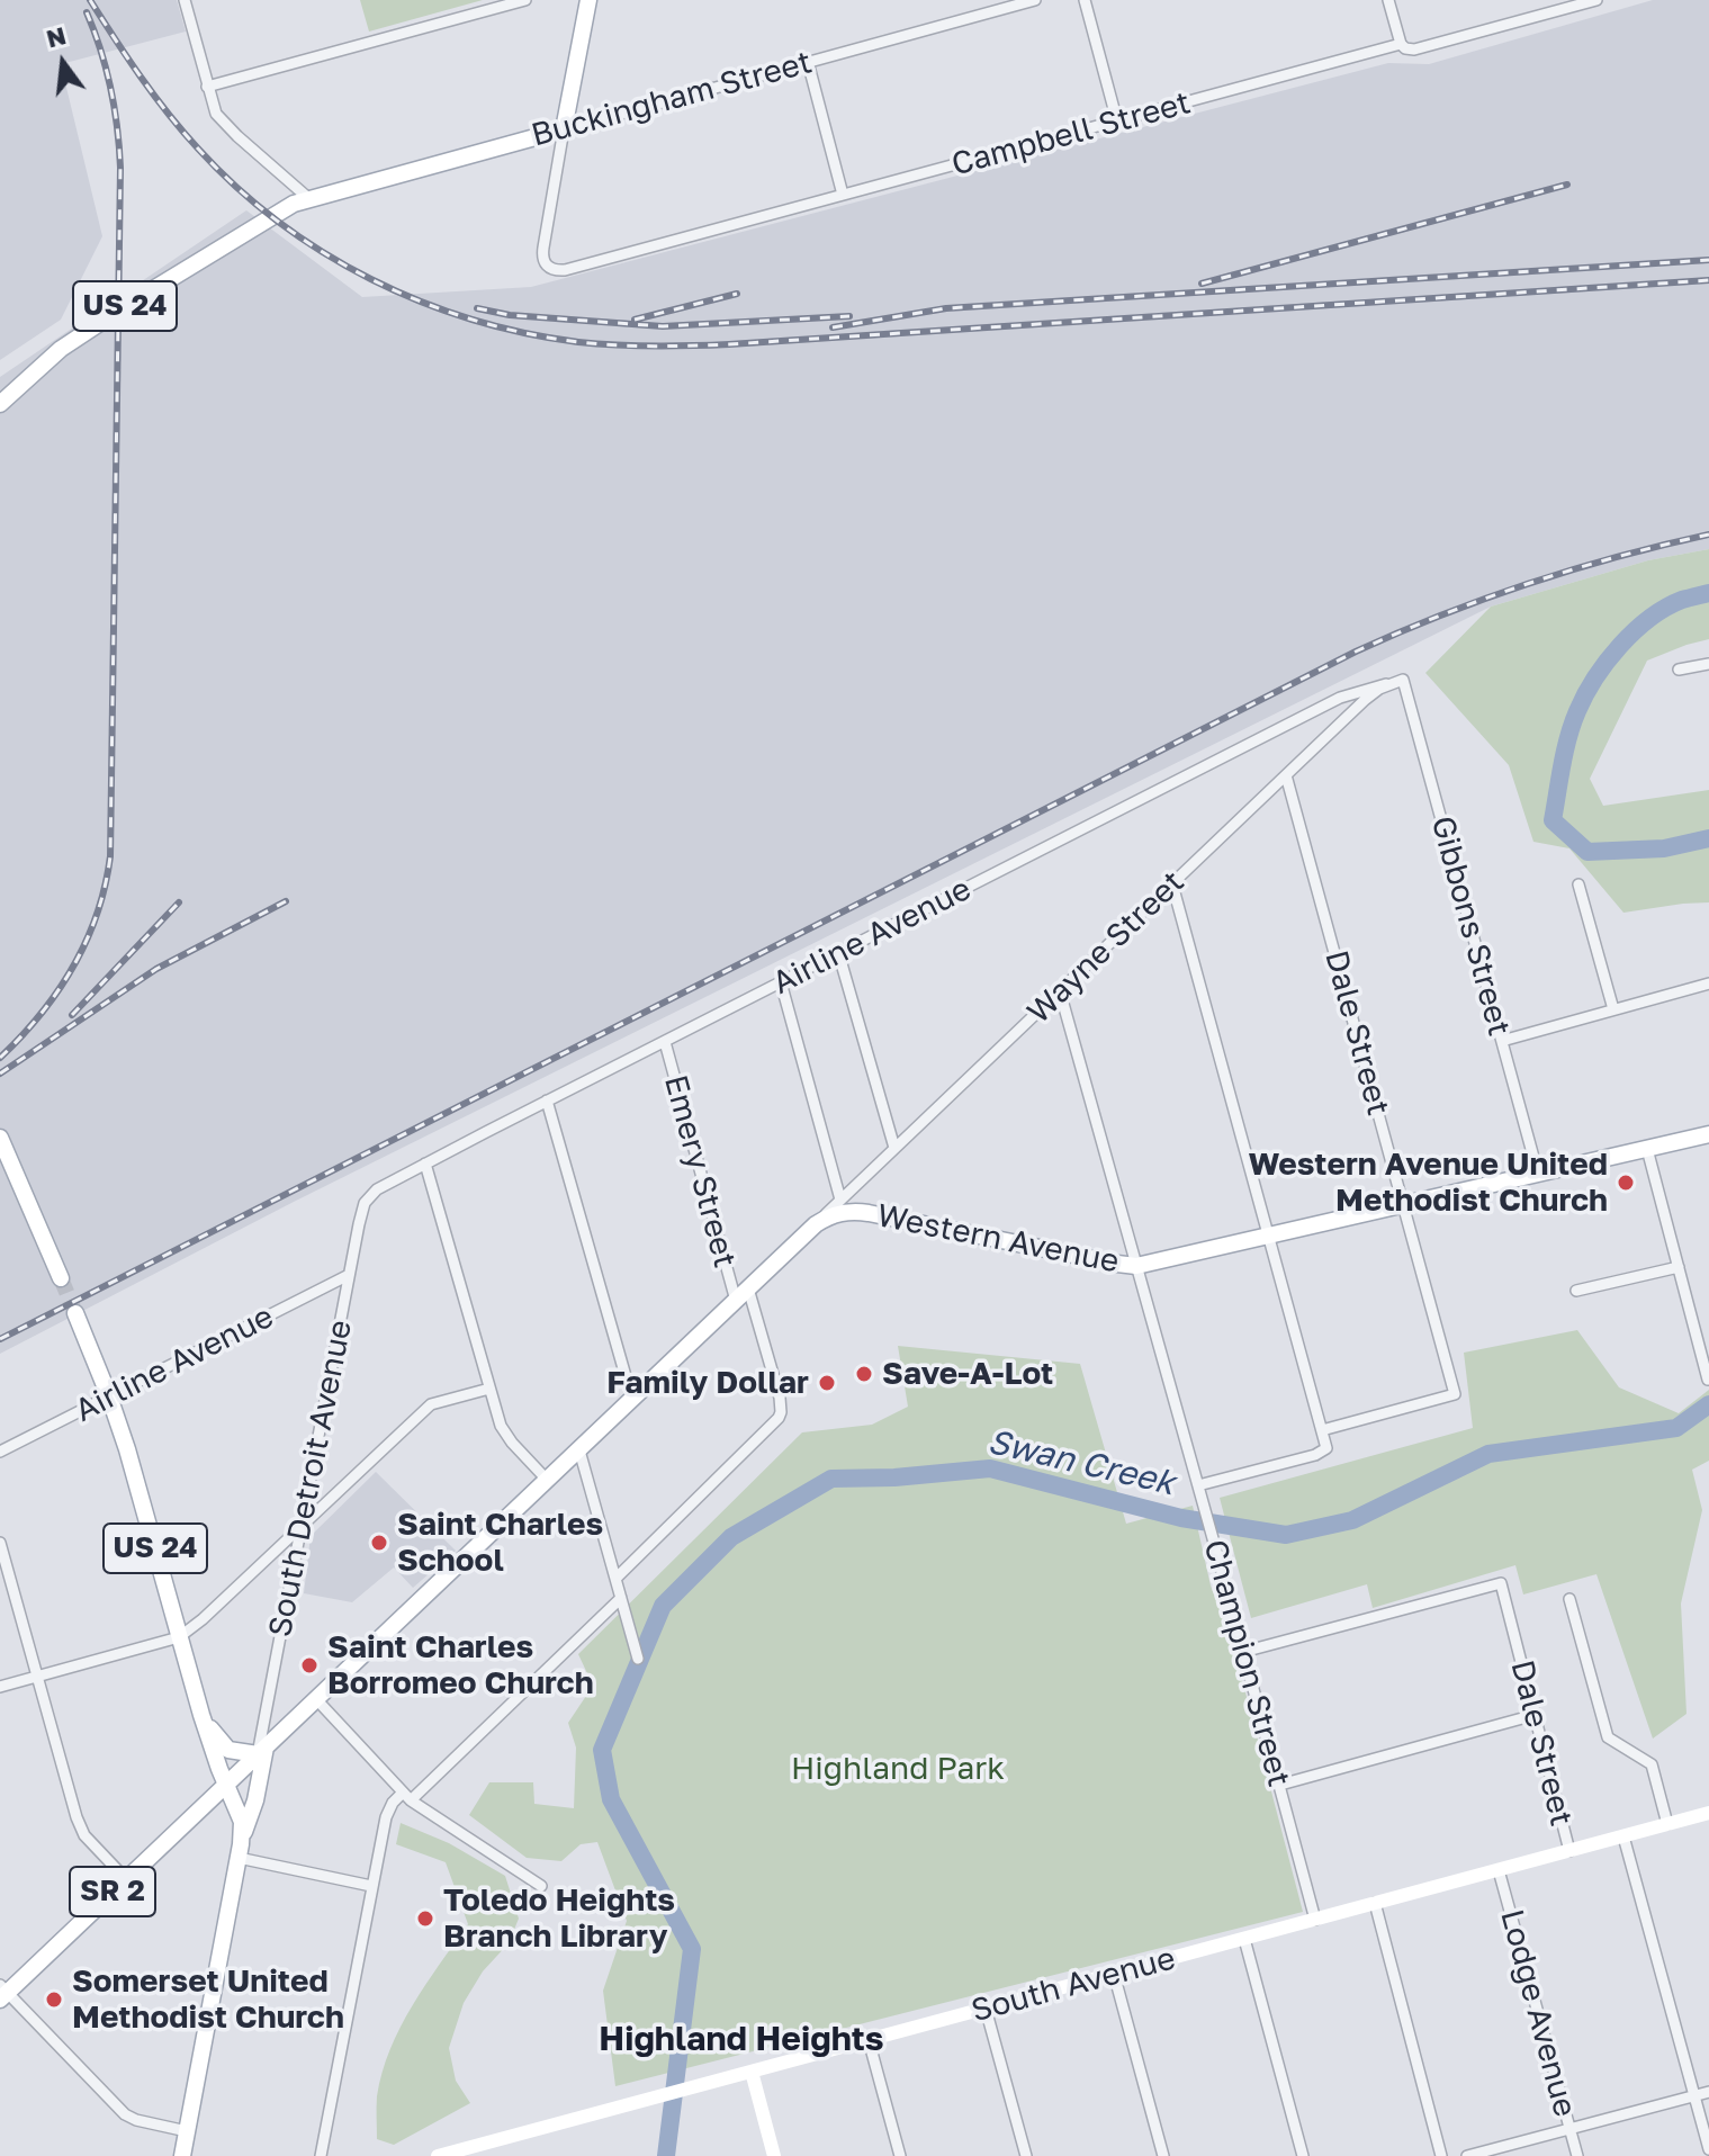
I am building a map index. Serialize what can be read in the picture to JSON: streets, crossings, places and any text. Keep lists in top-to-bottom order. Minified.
{"streets":{"main road":["Buckingham Street","US 24","Western Avenue","SR 2"],"street":["Campbell Street","Gibbons Street","Airline Avenue","Wayne Street","Dale Street","Emery Street","South Detroit Avenue","Champion Street","South Avenue","Lodge Avenue"]},"crossings":[["Buckingham Street","Campbell Street"],["Buckingham Street","US 24"],["US 24","Airline Avenue"],["US 24","SR 2"],["Gibbons Street","Wayne Street"],["Gibbons Street","Western Avenue"],["Airline Avenue","Wayne Street"],["Airline Avenue","Emery Street"],["Airline Avenue","South Detroit Avenue"],["Wayne Street","Dale Street"],["Wayne Street","Western Avenue"],["Wayne Street","Champion Street"],["Wayne Street","SR 2"],["Dale Street","Western Avenue"],["Dale Street","Champion Street"],["Dale Street","South Avenue"],["Emery Street","SR 2"],["Western Avenue","Champion Street"],["Western Avenue","SR 2"],["South Detroit Avenue","SR 2"],["Champion Street","South Avenue"],["South Avenue","Lodge Avenue"]],"districts":["Highland Heights"],"water":["Swan Creek"],"parks":["Highland Park"],"places":["Western Avenue United Methodist Church","Save-A-Lot","Family Dollar","Saint Charles School","Saint Charles Borromeo Church","Toledo Heights Branch Library","Somerset United Methodist Church"],"north":"top"}
